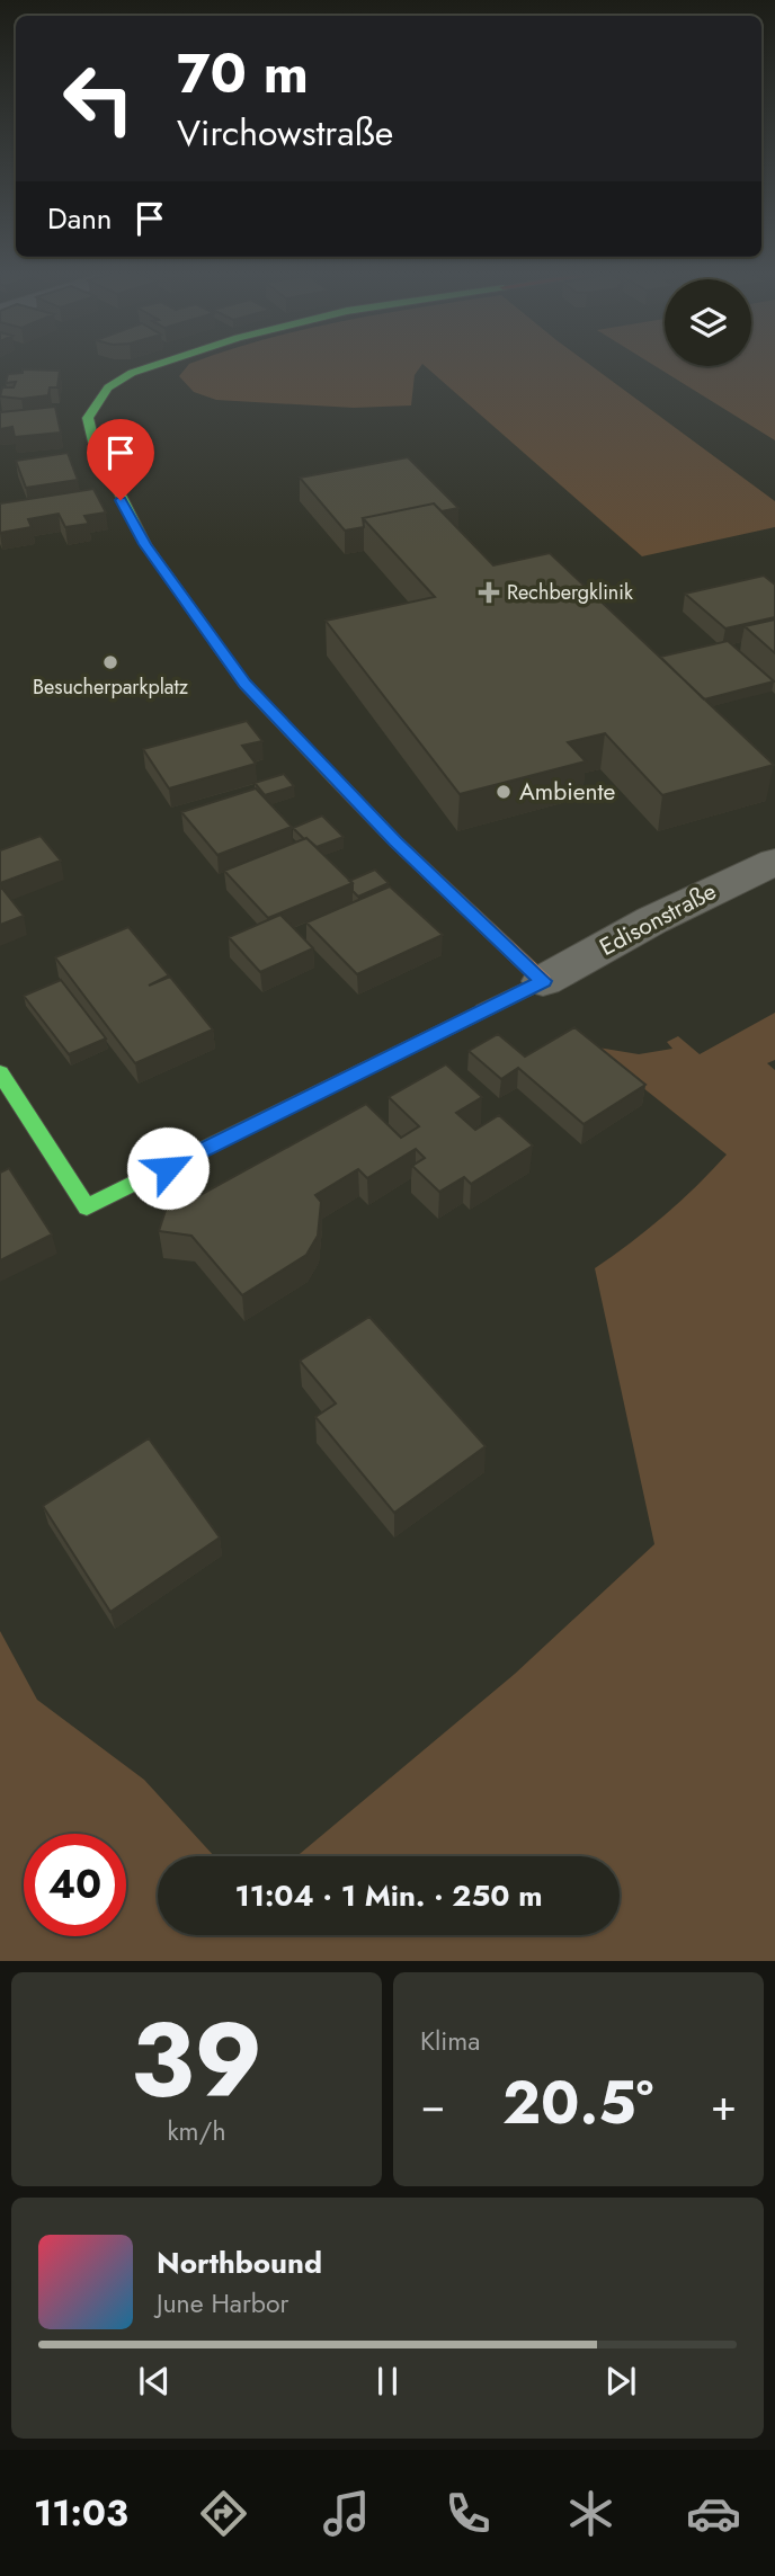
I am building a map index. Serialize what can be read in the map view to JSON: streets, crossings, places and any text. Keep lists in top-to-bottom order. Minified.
{"streets":{"street":["Edisonstraße"]},"places":{"health":["Rechbergklinik"],"other":["Besucherparkplatz","Ambiente"]},"page":{"turn":["70 m","Virchowstraße"],"then":"Dann","limit":"40","trip":"11:04 · 1 Min. · 250 m","tile":[["39","km/h"],"Klima"],"heat":["−","20.5°","+"],"song":["Northbound","June Harbor"],"tabs":"11:03"}}
